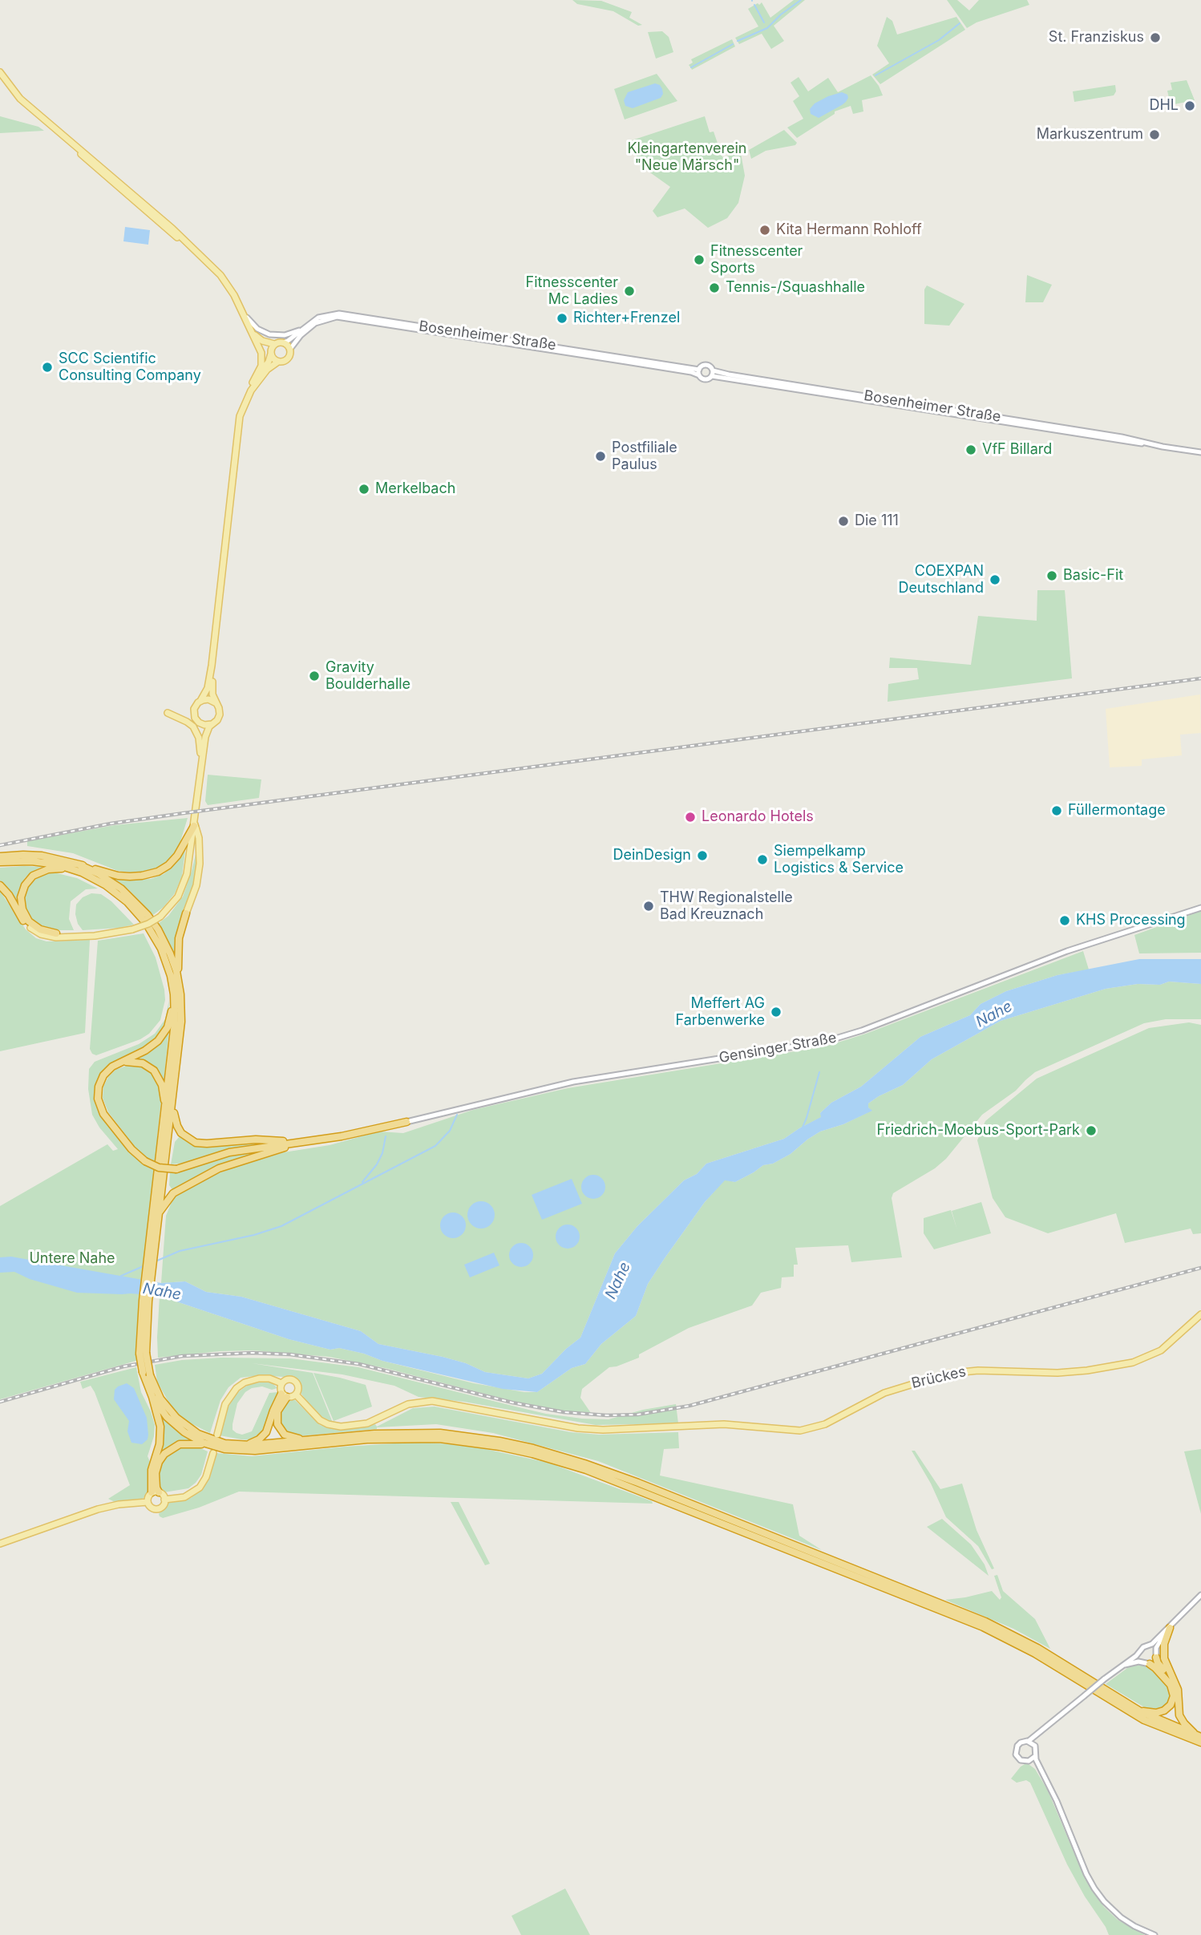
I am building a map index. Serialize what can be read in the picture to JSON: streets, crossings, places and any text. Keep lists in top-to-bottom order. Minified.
{"streets":{"main road":["Brückes"],"street":["Bosenheimer Straße","Gensinger Straße"]},"water":["Nahe"],"parks":["Kleingartenverein \"Neue Märsch\"","Untere Nahe"],"places":["St. Franziskus","DHL","Markuszentrum","Kita Hermann Rohloff","Fitnesscenter Sports","Tennis-/Squashhalle","Fitnesscenter Mc Ladies","Richter+Frenzel","SCC Scientific Consulting Company","VfF Billard","Postfiliale Paulus","Merkelbach","Die 111","Basic-Fit","COEXPAN Deutschland","Gravity Boulderhalle","Füllermontage","Leonardo Hotels","DeinDesign","Siempelkamp Logistics & Service","THW Regionalstelle Bad Kreuznach","KHS Processing","Meffert AG Farbenwerke","Friedrich-Moebus-Sport-Park"]}
